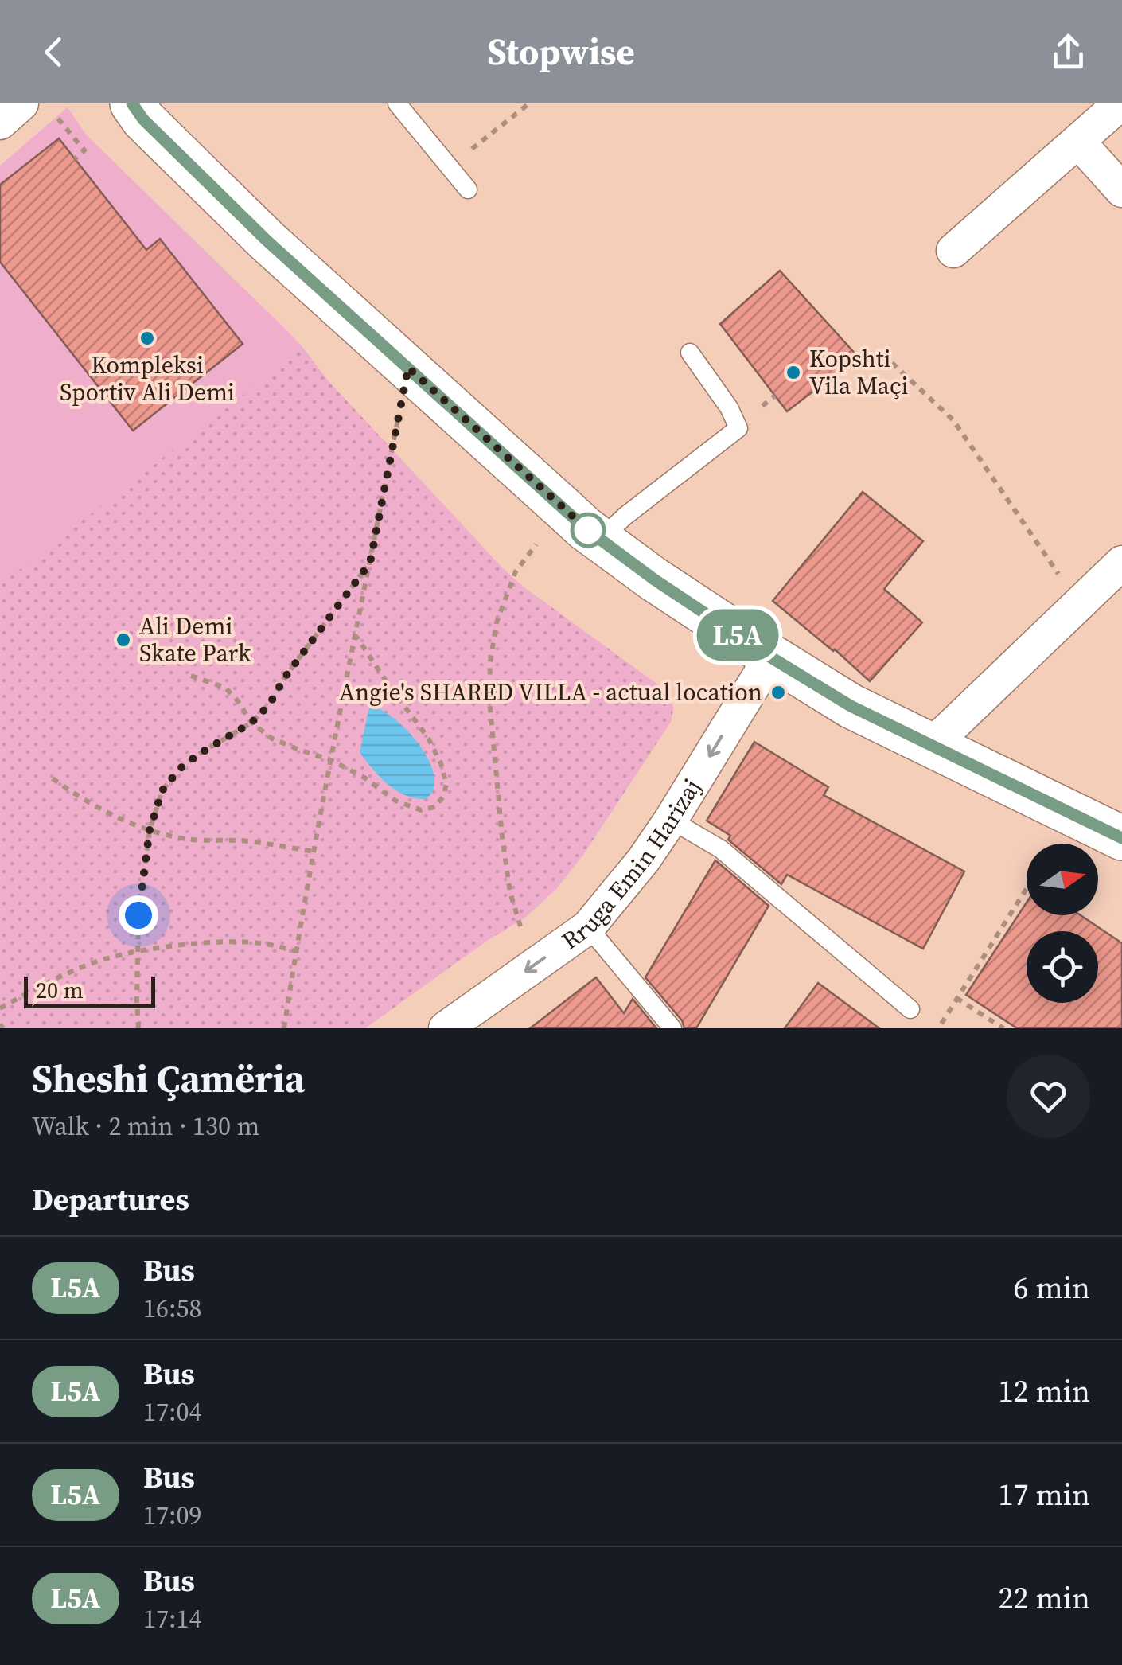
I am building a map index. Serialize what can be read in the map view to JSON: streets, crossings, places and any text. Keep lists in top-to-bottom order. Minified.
{"streets":{"street":["Rruga Emin Harizaj"]},"one_way":["Rruga Emin Harizaj"],"places":["Kompleksi Sportiv Ali Demi","Kopshti Vila Maçi","Ali Demi Skate Park","Angie's SHARED VILLA - actual location"],"lines":["bus line L5A"],"scale_bar":"20 m","north":"right","page":{"header":"Stopwise","on_map":"L5A","scale":"20 m","heading":[["Sheshi Çamëria","Walk · 2 min · 130 m"],"Departures"],"list":[{"mark":"L5A","name":"Bus","note":"16:58","value":"6 min"},{"mark":"L5A","name":"Bus","note":"17:04","value":"12 min"},{"mark":"L5A","name":"Bus","note":"17:09","value":"17 min"},{"mark":"L5A","name":"Bus","note":"17:14","value":"22 min"}]}}
